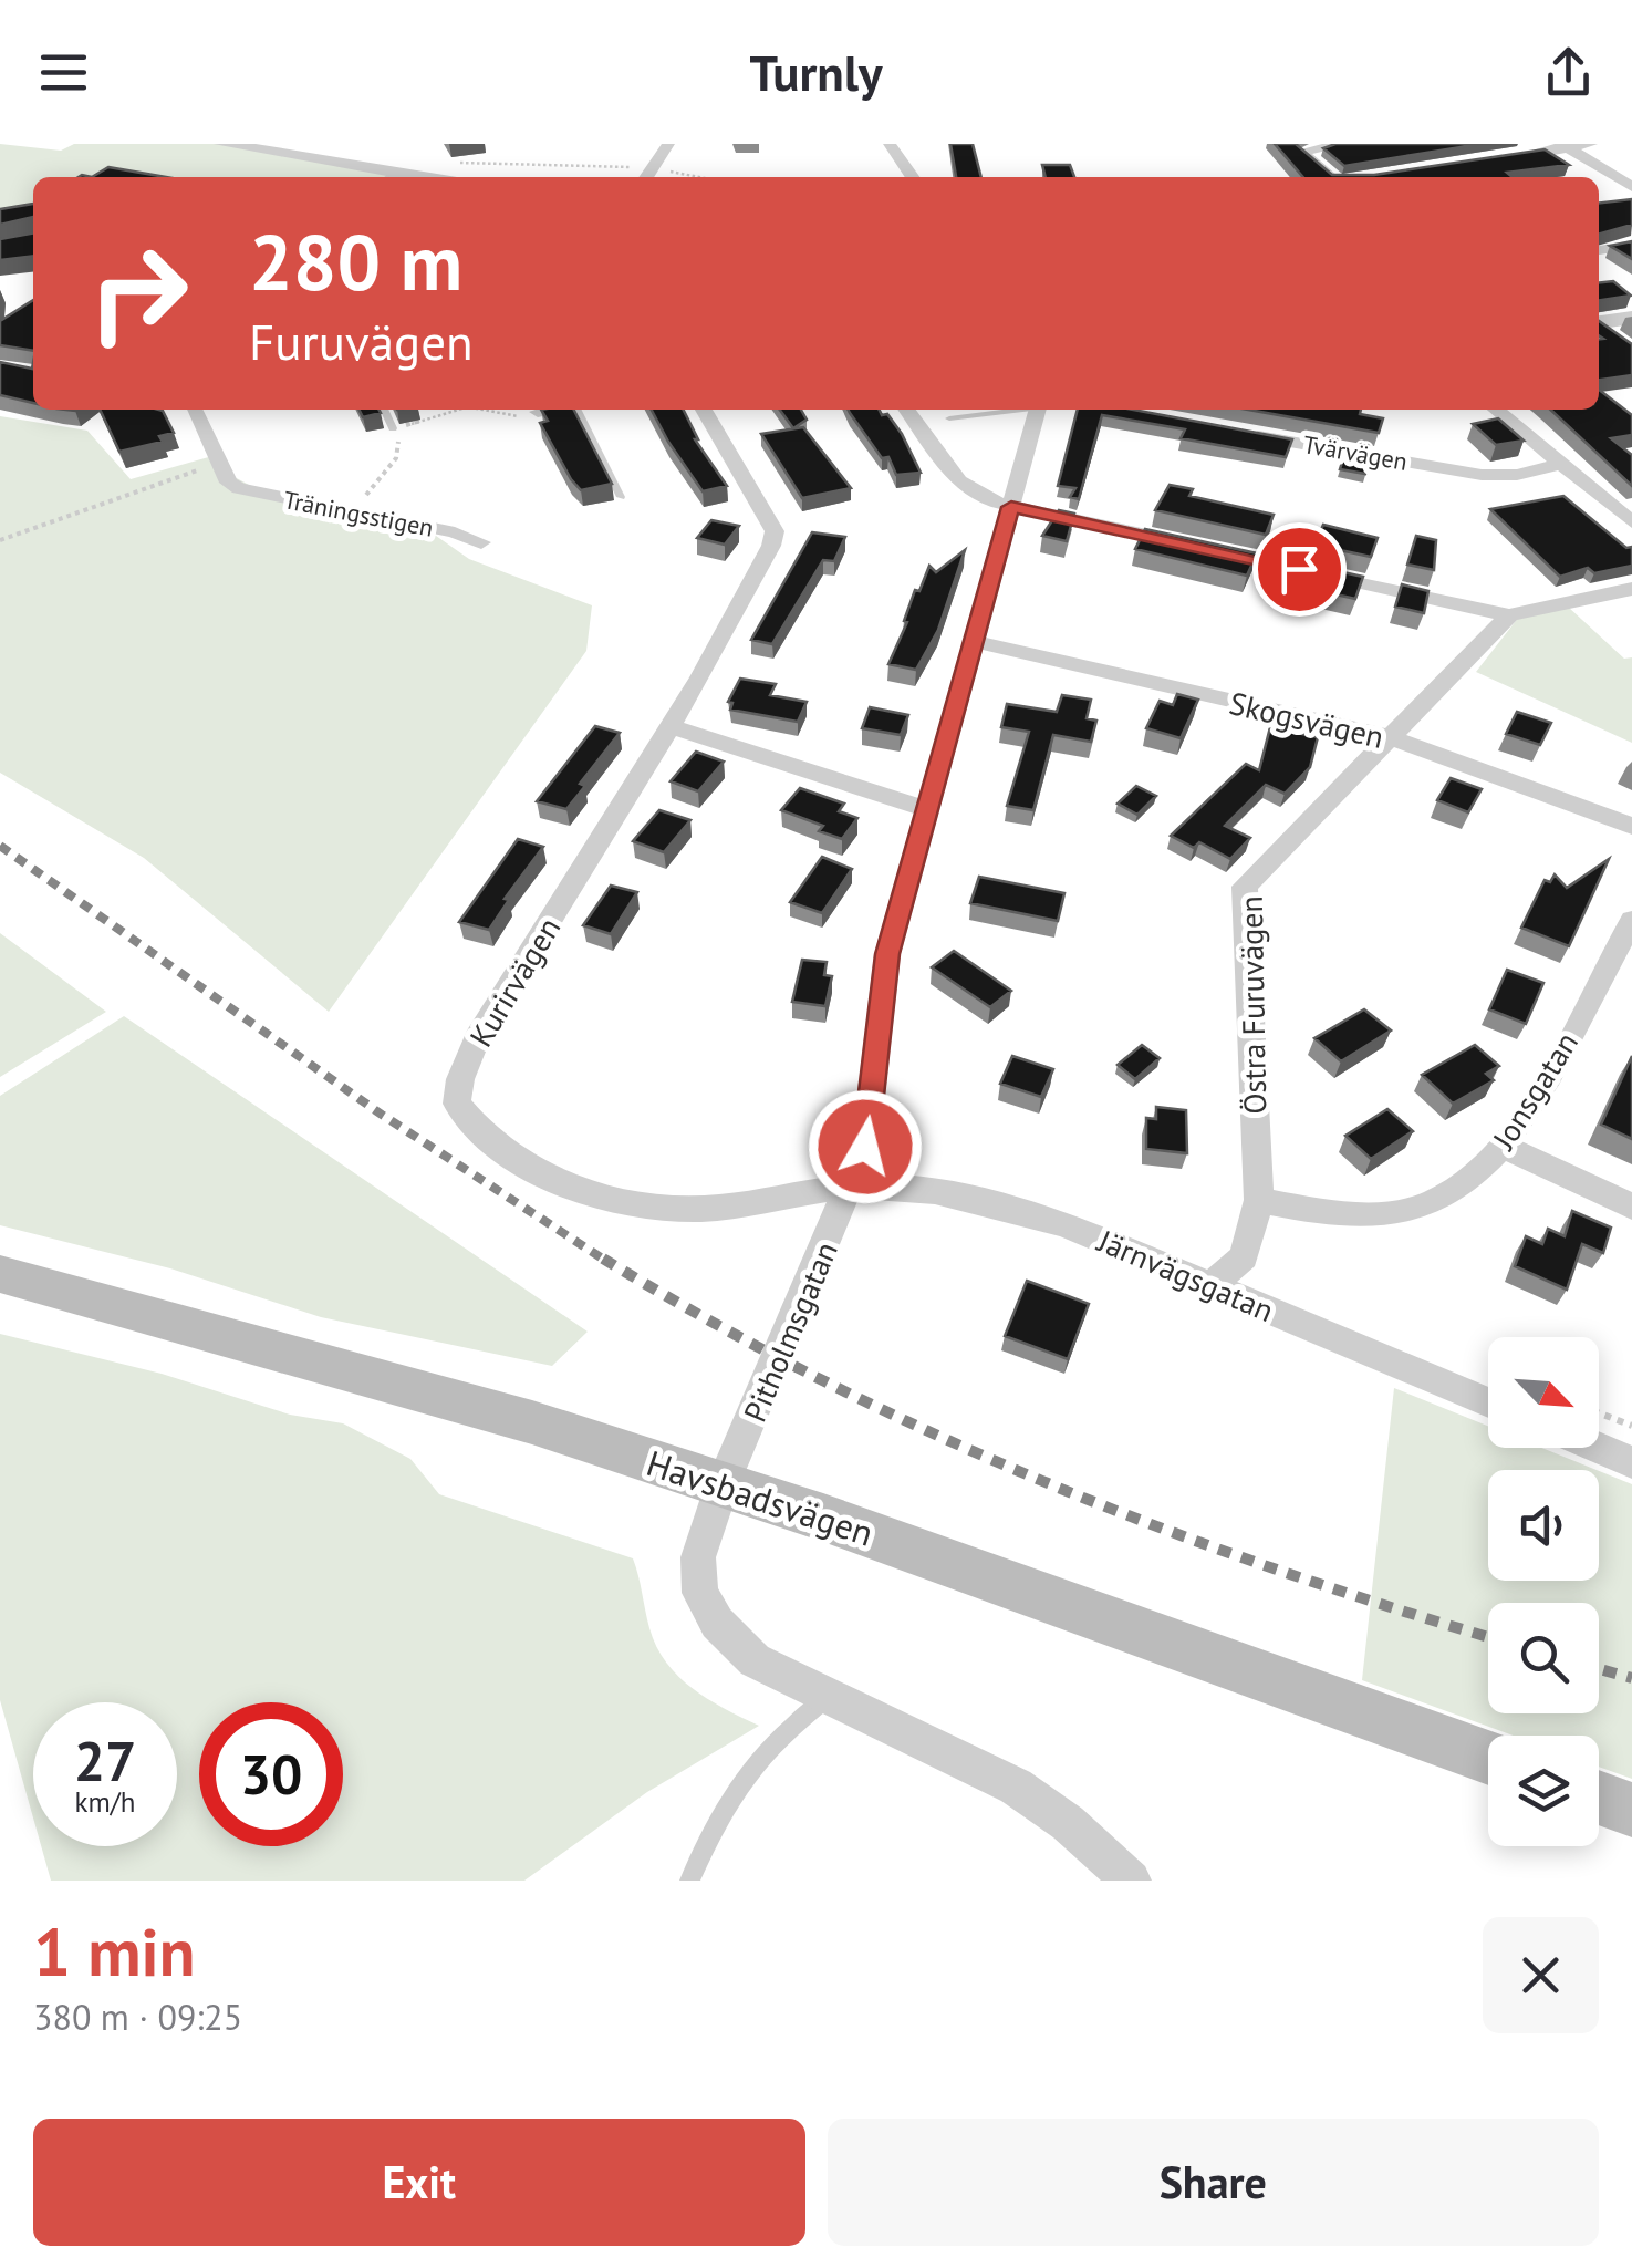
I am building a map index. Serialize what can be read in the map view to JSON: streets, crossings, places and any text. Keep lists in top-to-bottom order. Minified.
{"streets":{"main road":["Havsbadsvägen"],"street":["Tvärvägen","Träningsstigen","Skogsvägen","Kurirvägen","Östra Furuvägen","Jonsgatan","Järnvägsgatan","Pitholmsgatan"]},"crossings":[["Skogsvägen","Östra Furuvägen"],["Skogsvägen","Pitholmsgatan"],["Kurirvägen","Järnvägsgatan"],["Kurirvägen","Pitholmsgatan"],["Östra Furuvägen","Jonsgatan"],["Östra Furuvägen","Järnvägsgatan"],["Järnvägsgatan","Pitholmsgatan"],["Pitholmsgatan","Havsbadsvägen"]],"north":"bottom right","page":{"header":"Turnly","turn":["280 m","Furuvägen"],"speed":"27 km/h","limit":"30","heading":["1 min","380 m · 09:25"],"buttons":["Exit","Share"]}}
